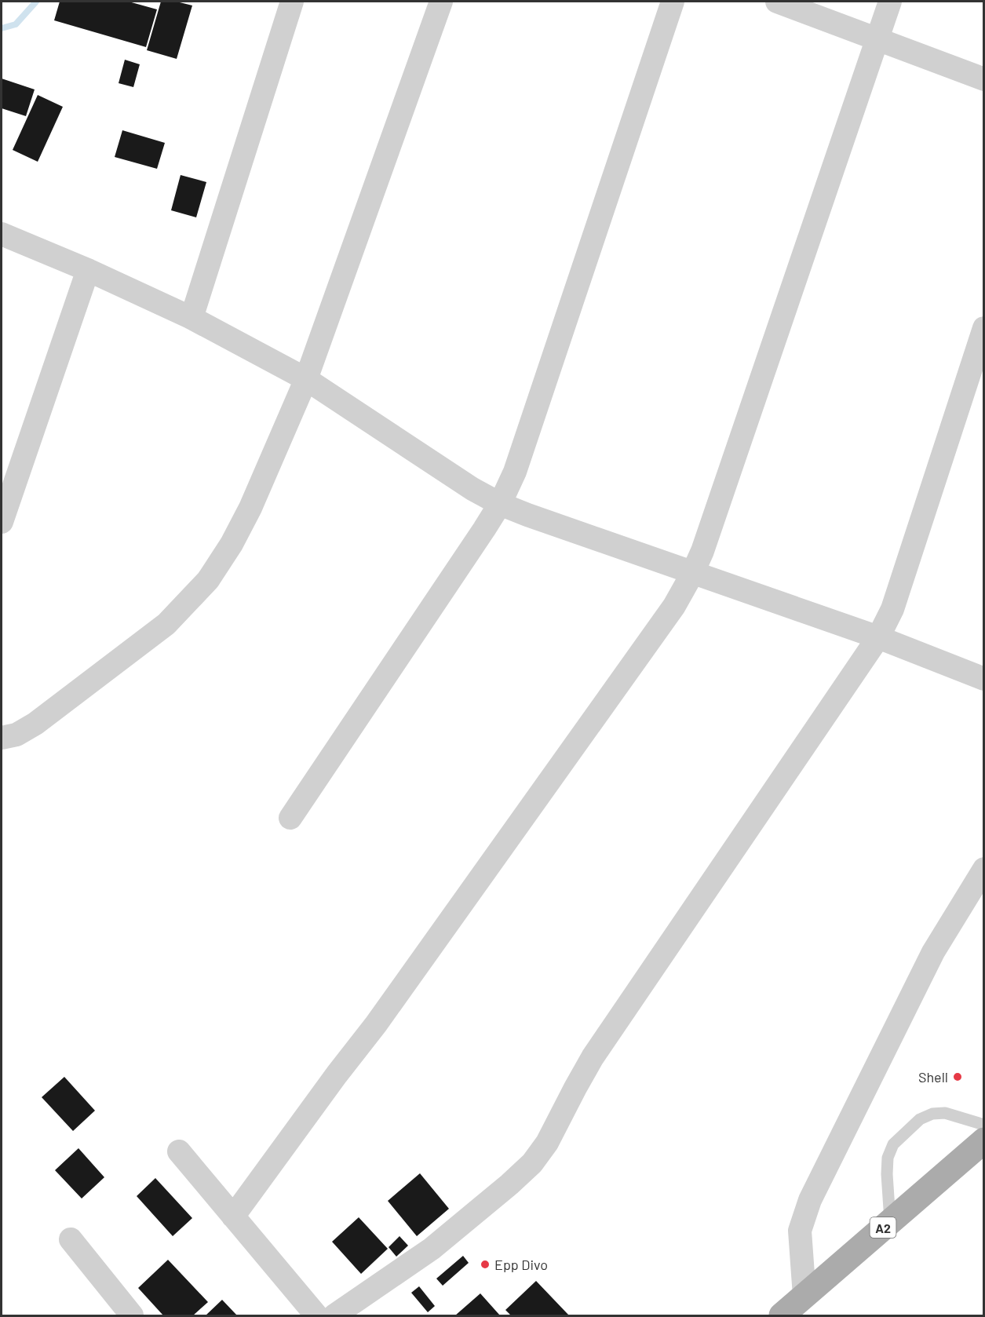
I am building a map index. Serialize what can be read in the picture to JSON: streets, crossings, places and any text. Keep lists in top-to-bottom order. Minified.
{"streets":{"main road":["A2"]},"places":["Shell","Epp Divo"]}
